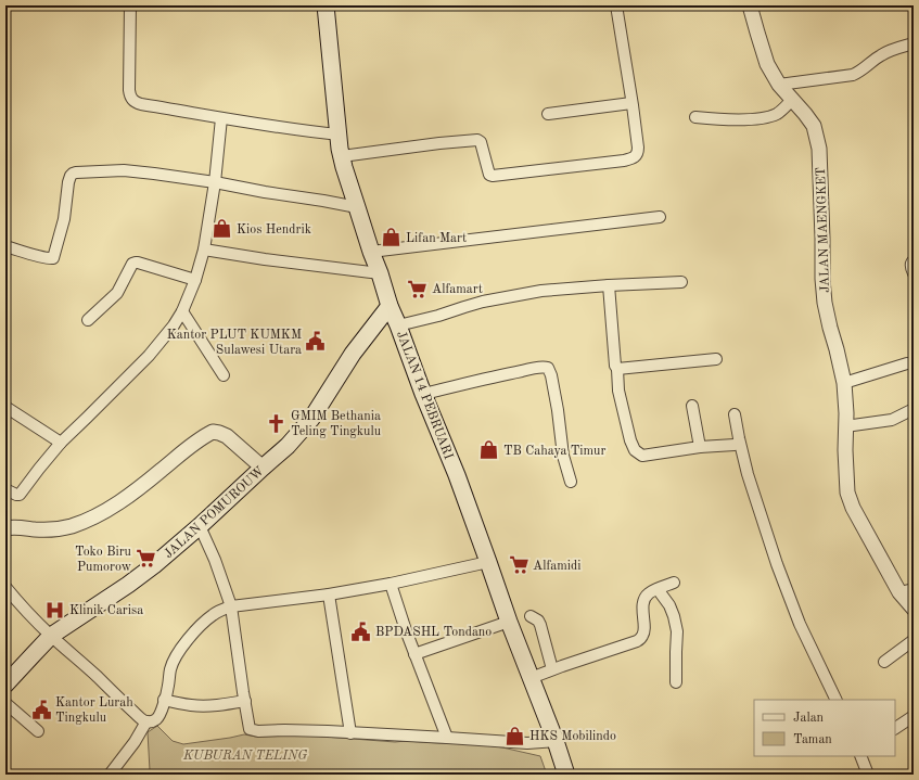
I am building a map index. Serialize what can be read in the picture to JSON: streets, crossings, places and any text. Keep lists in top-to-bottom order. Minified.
{"streets":{"main road":["JALAN 14 PEBRUARI","JALAN POMUROUW"],"street":["JALAN MAENGKET"]},"crossings":[["JALAN 14 PEBRUARI","JALAN POMUROUW"]],"parks":["KUBURAN TELING"],"places":{"shop":["Kios Hendrik","Lifan Mart","TB Cahaya Timur","HKS Mobilindo"],"supermarket":["Alfamart","Toko Biru Pumorow","Alfamidi"],"public building":["Kantor PLUT KUMKM Sulawesi Utara","BPDASHL Tondano","Kantor Lurah Tingkulu"],"church":["GMIM Bethania Teling Tingkulu"],"hospital":["Klinik Carisa"]},"legend":["Jalan","Taman"]}
